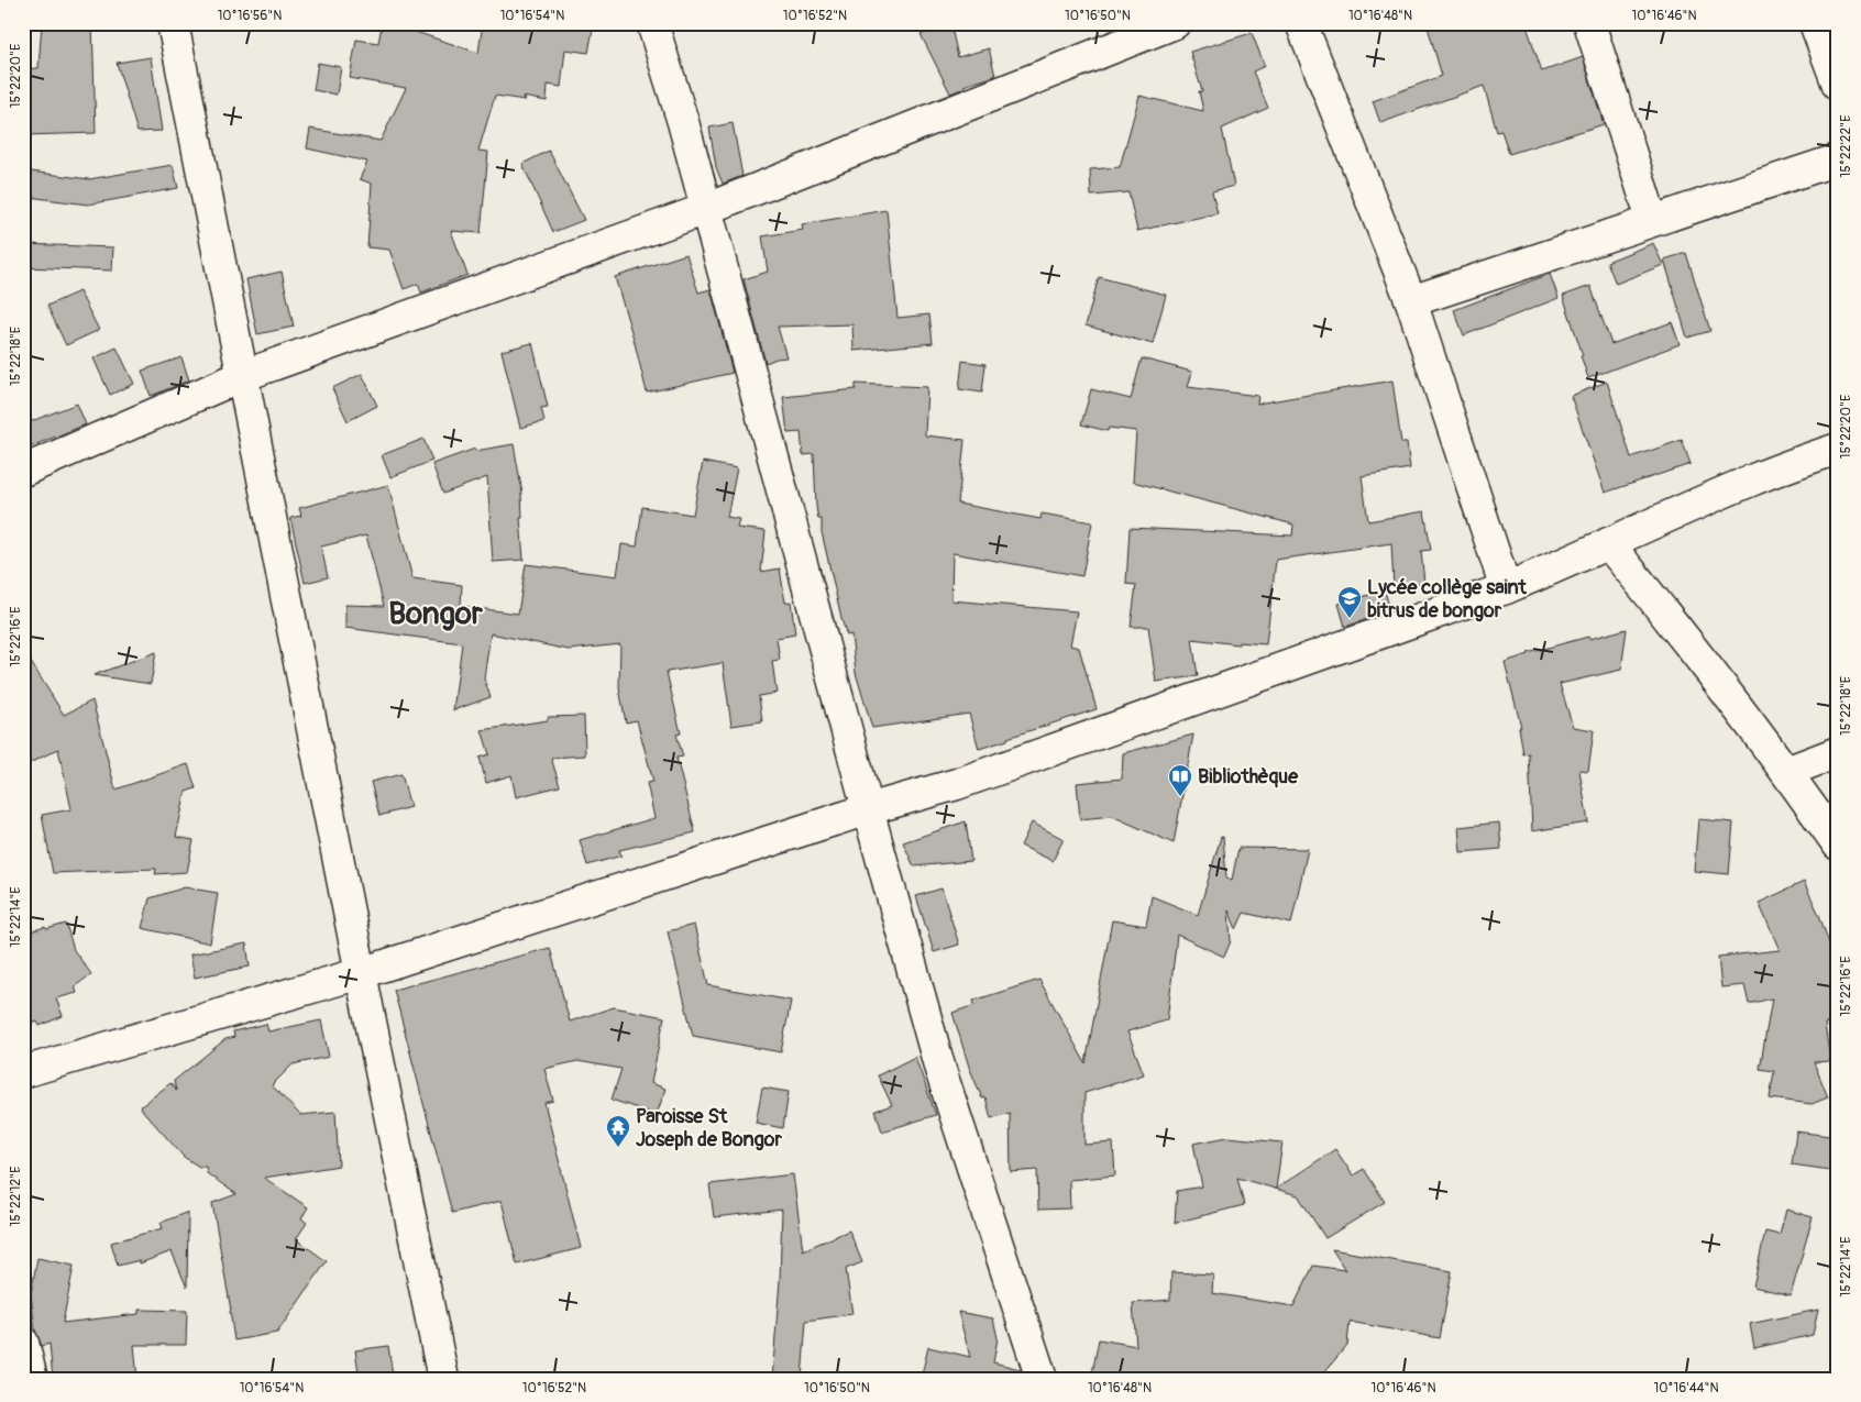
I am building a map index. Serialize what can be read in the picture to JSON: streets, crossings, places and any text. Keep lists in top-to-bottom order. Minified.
{"districts":["Bongor"],"places":{"school or university":["Lycée collège saint bitrus de bongor"],"library":["Bibliothèque"],"temple":["Paroisse St Joseph de Bongor"]},"coordinates":["10°16'56\"N","10°16'54\"N","10°16'52\"N","10°16'50\"N","10°16'48\"N","10°16'46\"N","15°22'20\"E","15°22'22\"E","15°22'18\"E","15°22'16\"E","15°22'14\"E","15°22'12\"E","10°16'44\"N"]}
